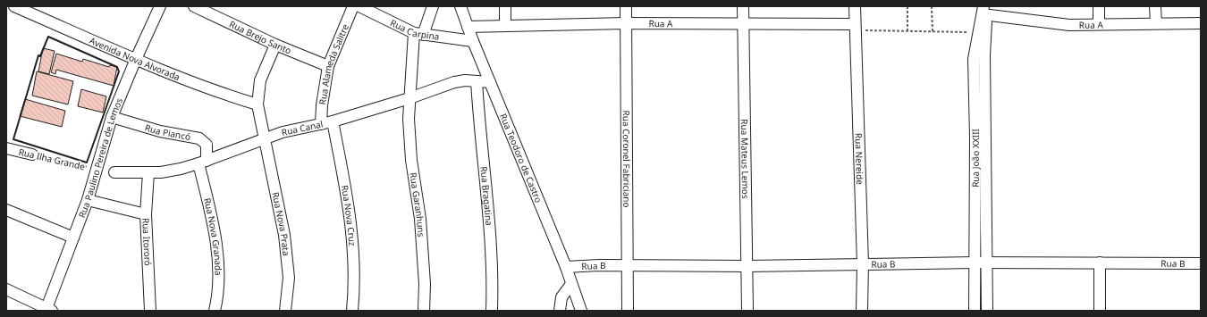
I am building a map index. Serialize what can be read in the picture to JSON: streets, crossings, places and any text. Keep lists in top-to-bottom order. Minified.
{"streets":{"street":["Rua A","Rua Carpina","Rua Brejo Santo","Avenida Nova Alvorada","Rua Alameda Salitre","Rua Canal","Rua Piancó","Rua Paulino Pereira de Lemos","Rua Teodoro de Castro","Rua Mateus Lemos","Rua Nereide","Rua João XXIII","Rua Ilha Grande","Rua Coronel Fabriciano","Rua Bragatina","Rua Garanhuns","Rua Nova Cruz","Rua Nova Prata","Rua Nova Granada","Rua Itororó","Rua B"]},"crossings":[["Rua A","Rua Teodoro de Castro"],["Rua A","Rua Mateus Lemos"],["Rua A","Rua Nereide"],["Rua A","Rua João XXIII"],["Rua A","Rua Coronel Fabriciano"],["Rua Carpina","Rua Teodoro de Castro"],["Rua Carpina","Rua Garanhuns"],["Rua Brejo Santo","Rua Alameda Salitre"],["Rua Brejo Santo","Rua Nova Prata"],["Avenida Nova Alvorada","Rua Paulino Pereira de Lemos"],["Avenida Nova Alvorada","Rua Nova Prata"],["Rua Alameda Salitre","Rua Canal"],["Rua Canal","Rua Piancó"],["Rua Canal","Rua Teodoro de Castro"],["Rua Canal","Rua Bragatina"],["Rua Canal","Rua Garanhuns"],["Rua Canal","Rua Nova Cruz"],["Rua Canal","Rua Nova Prata"],["Rua Canal","Rua Nova Granada"],["Rua Canal","Rua Itororó"],["Rua Piancó","Rua Paulino Pereira de Lemos"],["Rua Piancó","Rua Nova Granada"],["Rua Paulino Pereira de Lemos","Rua Ilha Grande"],["Rua Teodoro de Castro","Rua B"],["Rua Mateus Lemos","Rua B"],["Rua Nereide","Rua B"],["Rua João XXIII","Rua B"],["Rua Coronel Fabriciano","Rua B"]]}
